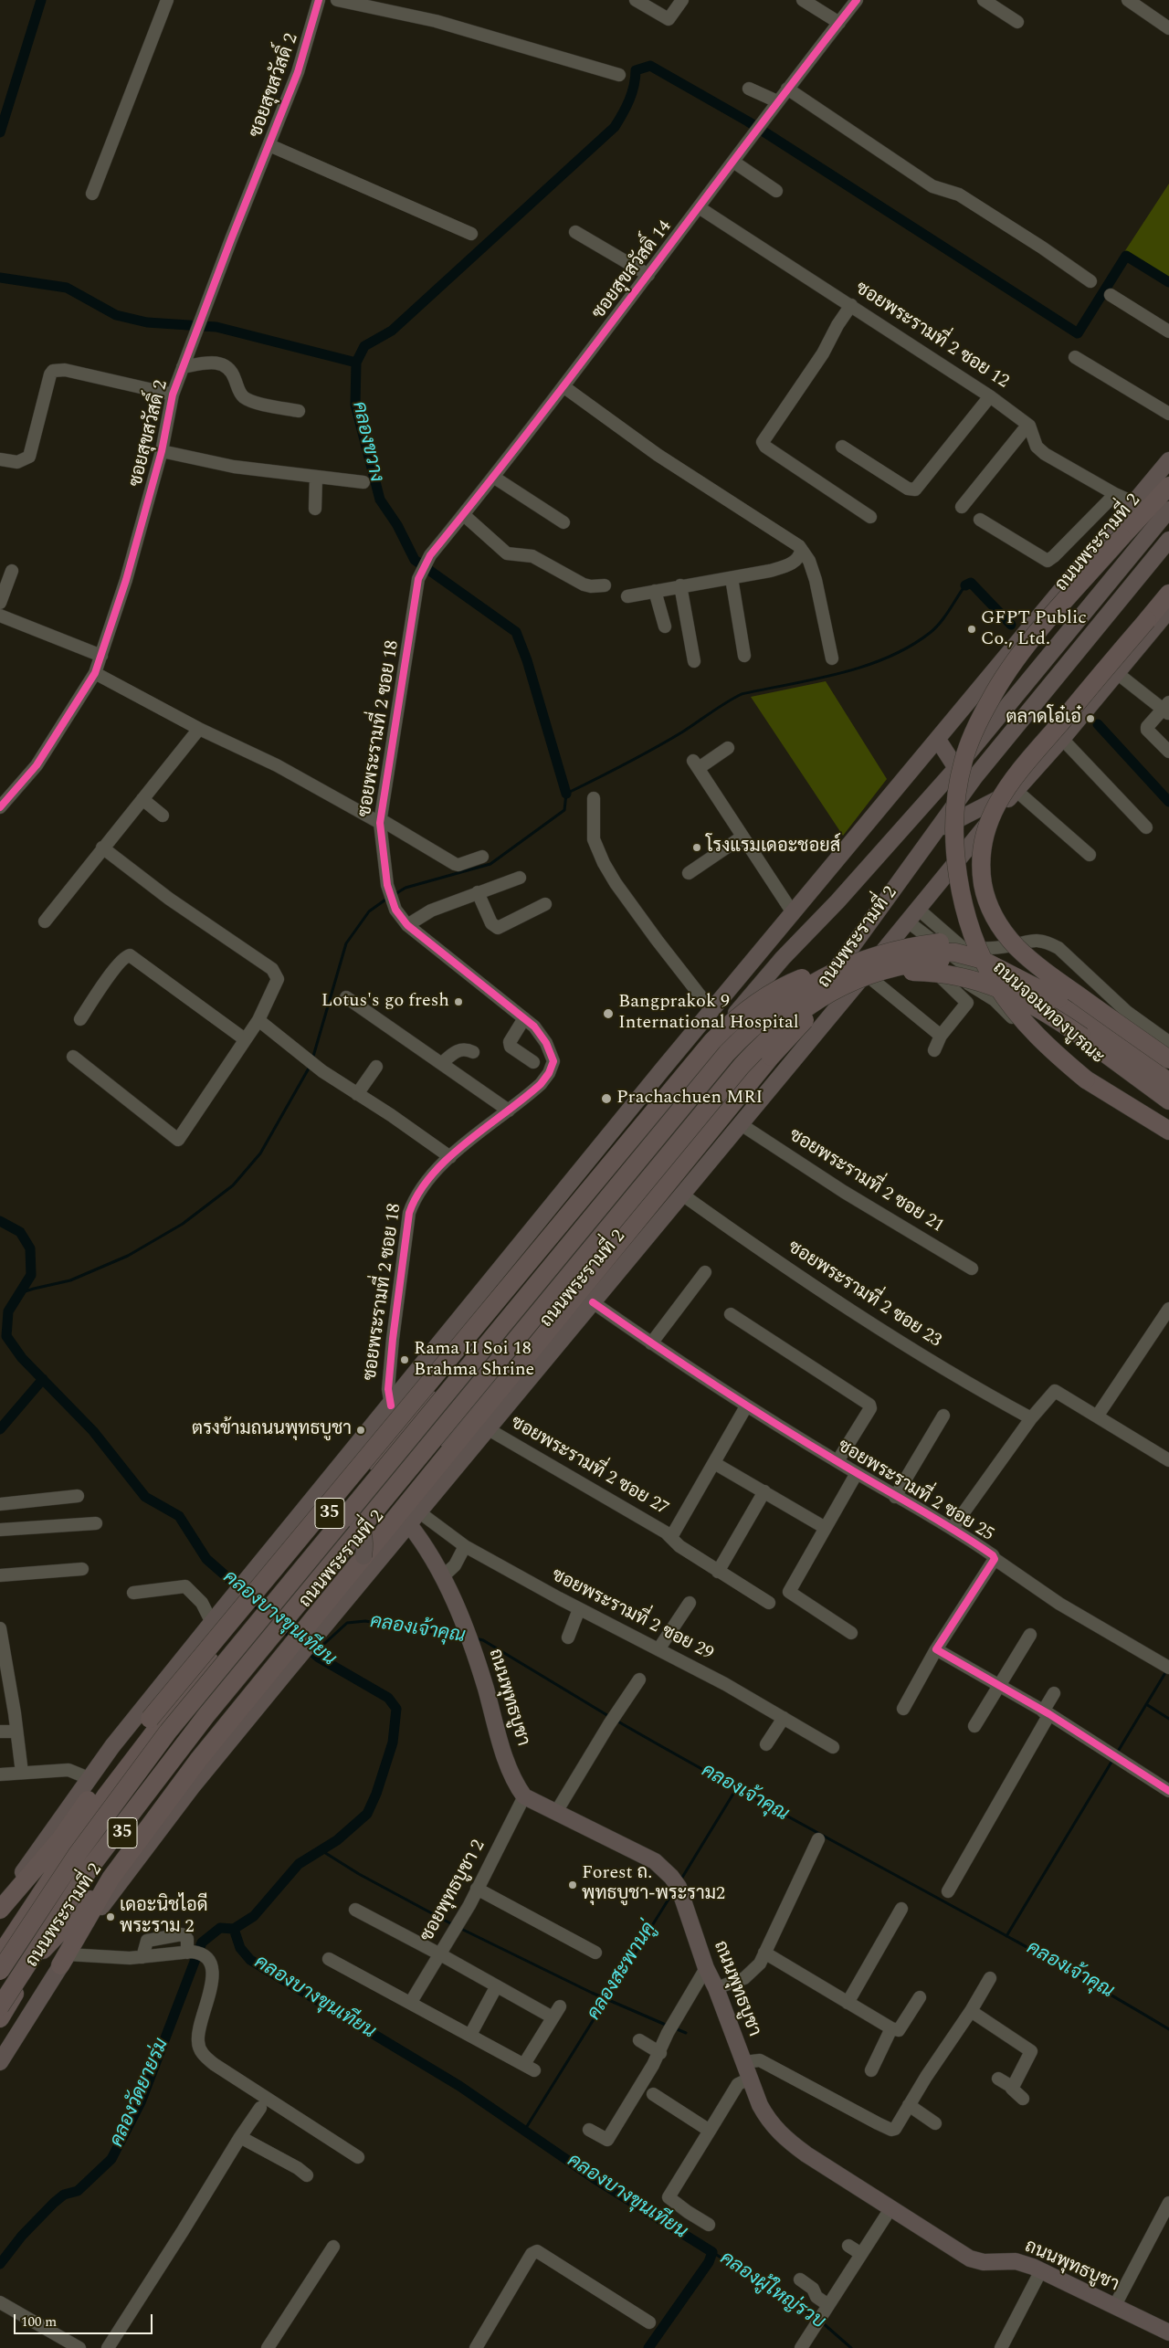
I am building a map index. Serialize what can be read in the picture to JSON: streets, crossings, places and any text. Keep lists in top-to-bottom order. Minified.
{"streets":{"highway":["ถนนพระรามที่ 2","35"],"main road":["ถนนพุทธบูชา"],"street":["ซอยสุขสวัสดิ์ 2","ซอยสุขสวัสดิ์ 14","ซอยพระรามที่ 2 ซอย 12","ซอยพระรามที่ 2 ซอย 18","ถนนจอมทองบูรณะ","ซอยพระรามที่ 2 ซอย 21","ซอยพระรามที่ 2 ซอย 23","ซอยพระรามที่ 2 ซอย 27","ซอยพระรามที่ 2 ซอย 25","ซอยพระรามที่ 2 ซอย 29","ซอยพุทธบูชา 2"]},"crossings":[["ซอยสุขสวัสดิ์ 14","ซอยพระรามที่ 2 ซอย 12"],["ซอยสุขสวัสดิ์ 14","ซอยพระรามที่ 2 ซอย 18"],["ถนนพระรามที่ 2","ซอยพระรามที่ 2 ซอย 18"],["ถนนพระรามที่ 2","ถนนจอมทองบูรณะ"],["ถนนพระรามที่ 2","ซอยพระรามที่ 2 ซอย 21"],["ถนนพระรามที่ 2","ซอยพระรามที่ 2 ซอย 23"],["ถนนพระรามที่ 2","ซอยพระรามที่ 2 ซอย 27"],["ถนนพระรามที่ 2","ซอยพระรามที่ 2 ซอย 25"],["ถนนพระรามที่ 2","ซอยพระรามที่ 2 ซอย 29"],["ถนนพระรามที่ 2","ถนนพุทธบูชา"],["ซอยพระรามที่ 2 ซอย 29","ถนนพุทธบูชา"],["ถนนพุทธบูชา","ซอยพุทธบูชา 2"]],"water":["คลองขวาง","คลองบางขุนเทียน","คลองเจ้าคุณ","คลองสะพานคู่","คลองวัดยายร่ม","คลองผู้ใหญ่รวบ"],"places":["GFPT Public Co., Ltd.","ตลาดโอ๋เอ๋","โรงแรมเดอะชอยส์","Lotus's go fresh","Bangprakok 9 International Hospital","Prachachuen MRI","Rama II Soi 18 Brahma Shrine","ตรงข้ามถนนพุทธบูชา","Forest ถ. พุทธบูชา-พระราม2","เดอะนิชไอดี พระราม 2"],"scale_bar":"100 m"}
